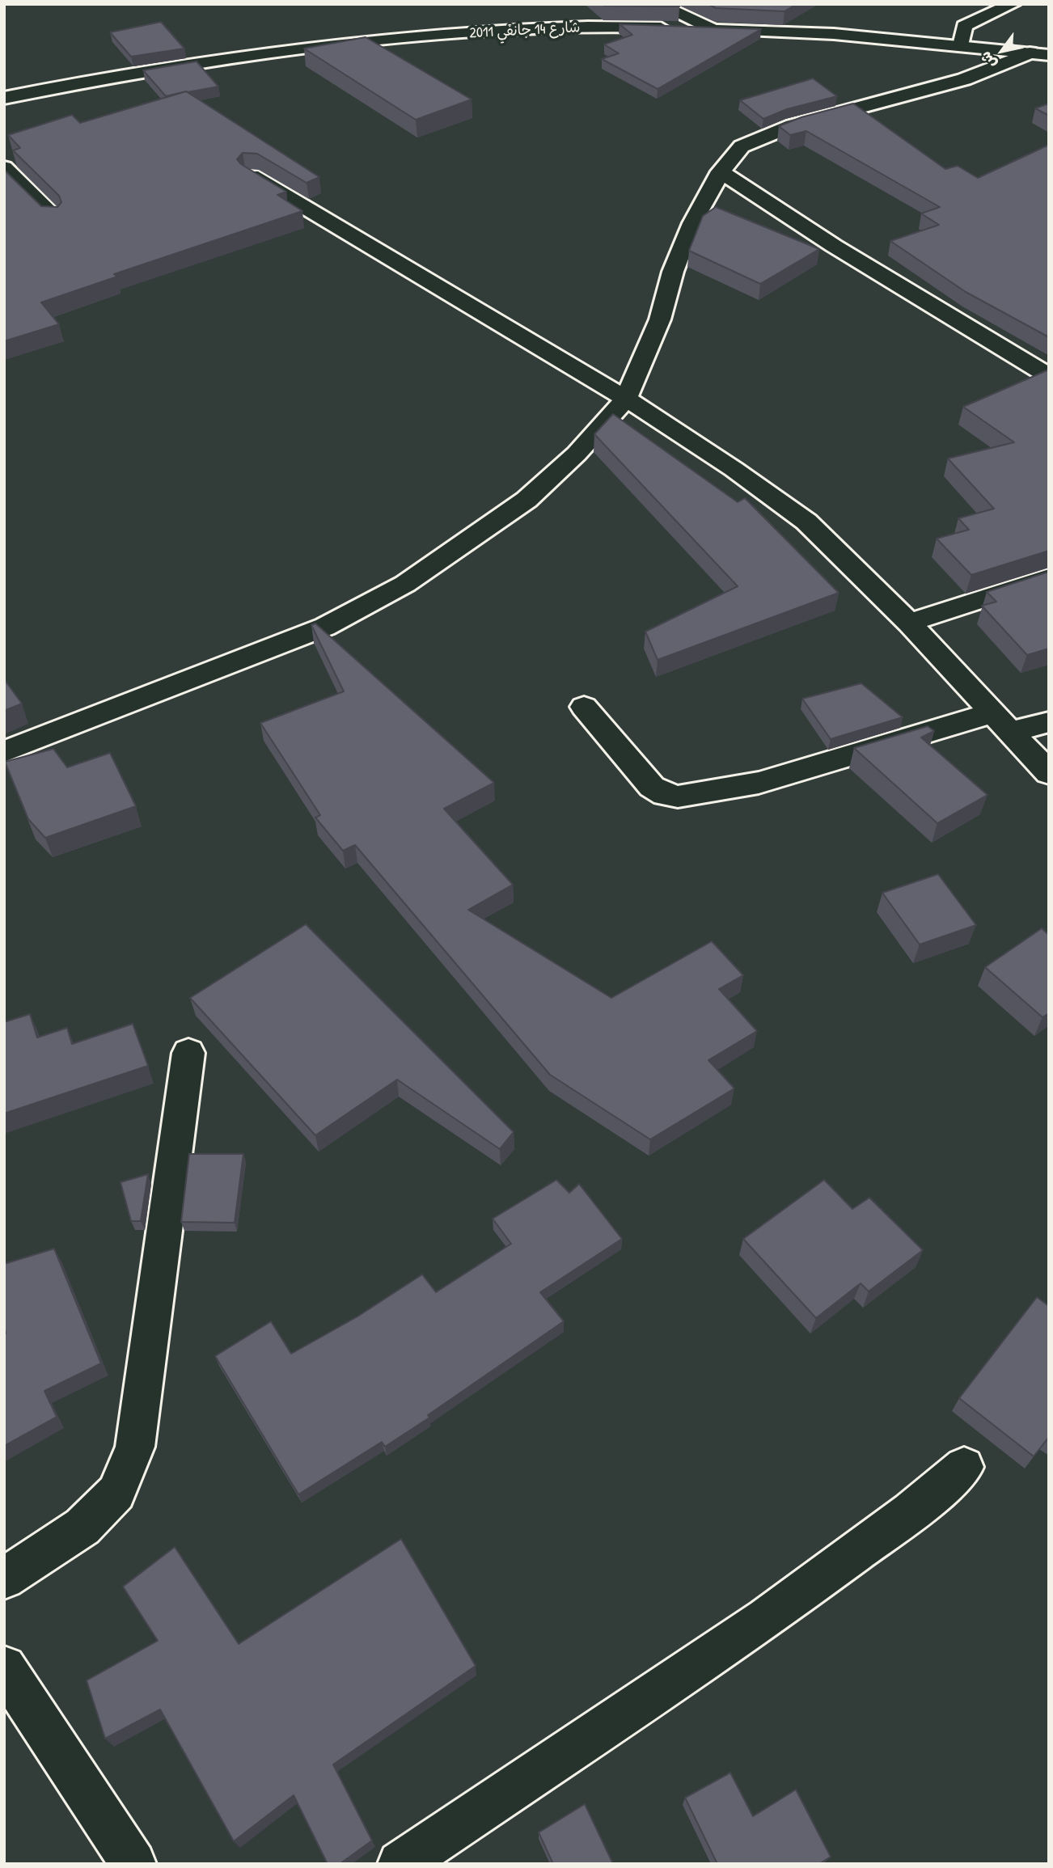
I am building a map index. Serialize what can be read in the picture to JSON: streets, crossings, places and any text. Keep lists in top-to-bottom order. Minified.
{"streets":{"street":["شارع 14 جانفي 2011"]},"north":"bottom left"}
